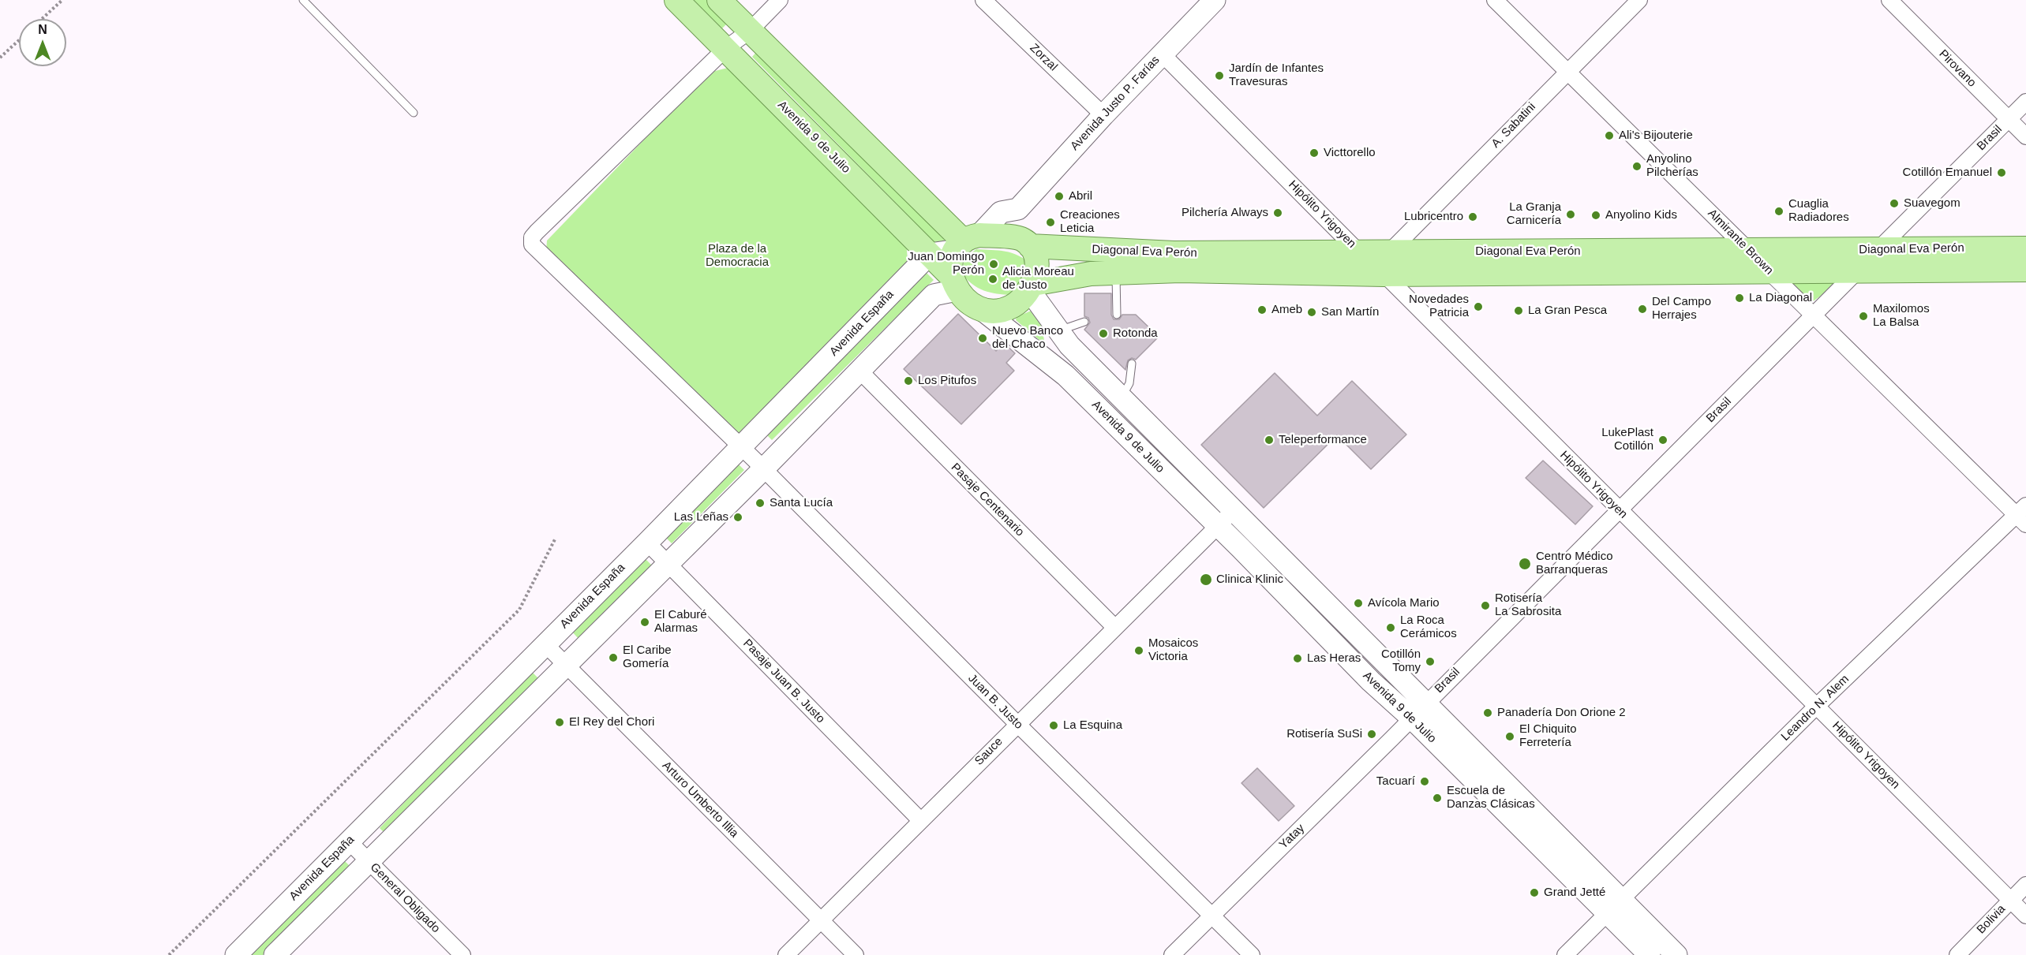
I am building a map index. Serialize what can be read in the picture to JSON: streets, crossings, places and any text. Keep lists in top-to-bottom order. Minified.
{"streets":{"main road":["Avenida Justo P. Farías","Avenida 9 de Julio","Diagonal Eva Perón","Avenida España"],"street":["Zorzal","Pirovano","A. Sabatini","Brasil","Hipólito Yrigoyen","Almirante Brown","Pasaje Centenario","Pasaje Juan B. Justo","Juan B. Justo","Leandro N. Alem","Sauce","Arturo Umberto Illia","Yatay","General Obligado","Bolivia"]},"crossings":[["Zorzal","Avenida Justo P. Farías"],["Pirovano","Brasil"],["Avenida Justo P. Farías","Avenida 9 de Julio"],["Avenida Justo P. Farías","Hipólito Yrigoyen"],["Avenida Justo P. Farías","Diagonal Eva Perón"],["A. Sabatini","Hipólito Yrigoyen"],["A. Sabatini","Almirante Brown"],["A. Sabatini","Diagonal Eva Perón"],["Avenida 9 de Julio","Brasil"],["Avenida 9 de Julio","Diagonal Eva Perón"],["Avenida 9 de Julio","Avenida España"],["Avenida 9 de Julio","Juan B. Justo"],["Avenida 9 de Julio","Leandro N. Alem"],["Avenida 9 de Julio","Sauce"],["Avenida 9 de Julio","Yatay"],["Brasil","Hipólito Yrigoyen"],["Brasil","Almirante Brown"],["Brasil","Diagonal Eva Perón"],["Brasil","Yatay"],["Hipólito Yrigoyen","Diagonal Eva Perón"],["Hipólito Yrigoyen","Leandro N. Alem"],["Hipólito Yrigoyen","Bolivia"],["Almirante Brown","Diagonal Eva Perón"],["Almirante Brown","Leandro N. Alem"],["Avenida España","Pasaje Juan B. Justo"],["Avenida España","Juan B. Justo"],["Avenida España","Arturo Umberto Illia"],["Avenida España","General Obligado"],["Pasaje Centenario","Sauce"],["Pasaje Juan B. Justo","Sauce"],["Juan B. Justo","Sauce"],["Juan B. Justo","Yatay"],["Sauce","Arturo Umberto Illia"]],"parks":["Plaza de la Democracia"],"places":["Jardín de Infantes Travesuras","Ali's Bijouterie","Victtorello","Anyolino Pilcherías","Cotillón Emanuel","Abril","Suavegom","Cuaglia Radiadores","Pilchería Always","La Granja Carnicería","Anyolino Kids","Lubricentro","Creaciones Leticia","Juan Domingo Perón","Alicia Moreau de Justo","La Diagonal","Novedades Patricia","Del Campo Herrajes","Ameb","La Gran Pesca","San Martín","Maxilomos La Balsa","Rotonda","Nuevo Banco del Chaco","Los Pitufos","Teleperformance","LukePlast Cotillón","Santa Lucía","Las Leñas","Centro Médico Barranqueras","Clinica Klinic","Avícola Mario","Rotisería La Sabrosita","El Caburé Alarmas","La Roca Cerámicos","Mosaicos Victoria","El Caribe Gomería","Las Heras","Cotillón Tomy","Panadería Don Orione 2","El Rey del Chori","La Esquina","Rotisería SuSi","El Chiquito Ferretería","Tacuarí","Escuela de Danzas Clásicas","Grand Jetté"],"north":"top"}
